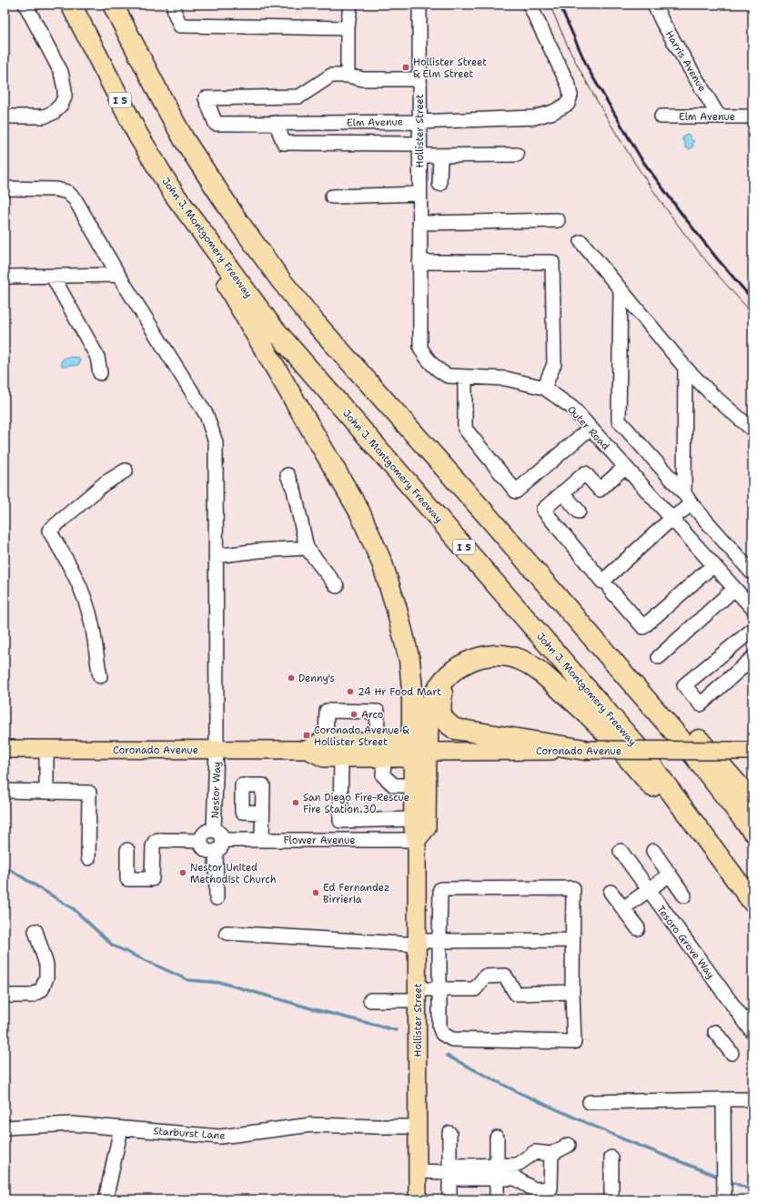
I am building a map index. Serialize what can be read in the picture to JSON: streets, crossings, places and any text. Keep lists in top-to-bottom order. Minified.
{"streets":{"highway":["I 5","John J. Montgomery Freeway"],"main road":["Hollister Street","Coronado Avenue"],"street":["Harris Avenue","Elm Avenue","Outer Road","Nestor Way","Flower Avenue","Tesoro Grove Way","Starburst Lane"]},"crossings":[["Harris Avenue","Elm Avenue"],["Elm Avenue","Hollister Street"],["Hollister Street","Outer Road"],["Hollister Street","Coronado Avenue"],["Hollister Street","Flower Avenue"],["Hollister Street","Starburst Lane"],["Coronado Avenue","Nestor Way"],["Nestor Way","Flower Avenue"]],"places":{"transit":["Hollister Street & Elm Street","Coronado Avenue & Hollister Street"],"other":["Denny's","24 Hr Food Mart","Arco","San Diego Fire-Rescue Fire Station 30","Nestor United Methodist Church","Ed Fernandez Birrieria"]}}
